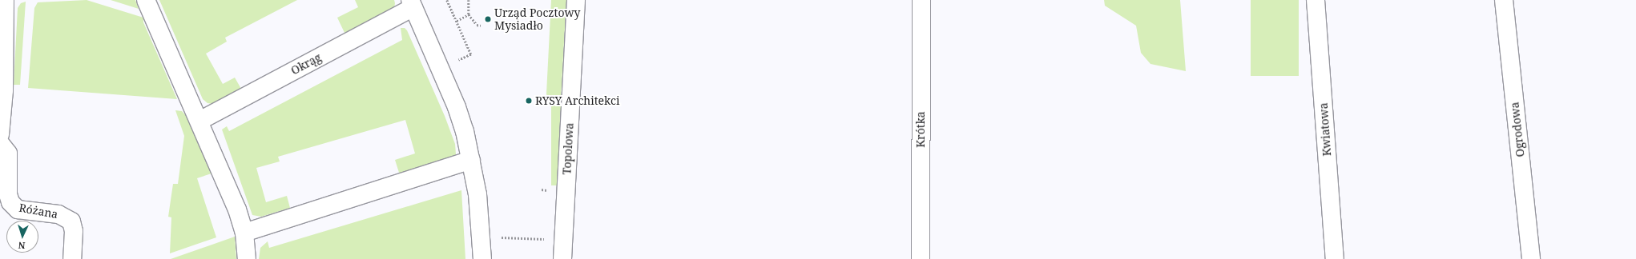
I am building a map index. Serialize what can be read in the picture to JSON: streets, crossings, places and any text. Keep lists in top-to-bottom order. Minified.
{"streets":{"street":["Okrąg","Krótka","Kwiatowa","Ogrodowa","Topolowa","Różana"]},"places":["Urząd Pocztowy Mysiadło","RYSY Architekci"],"north":"bottom"}
